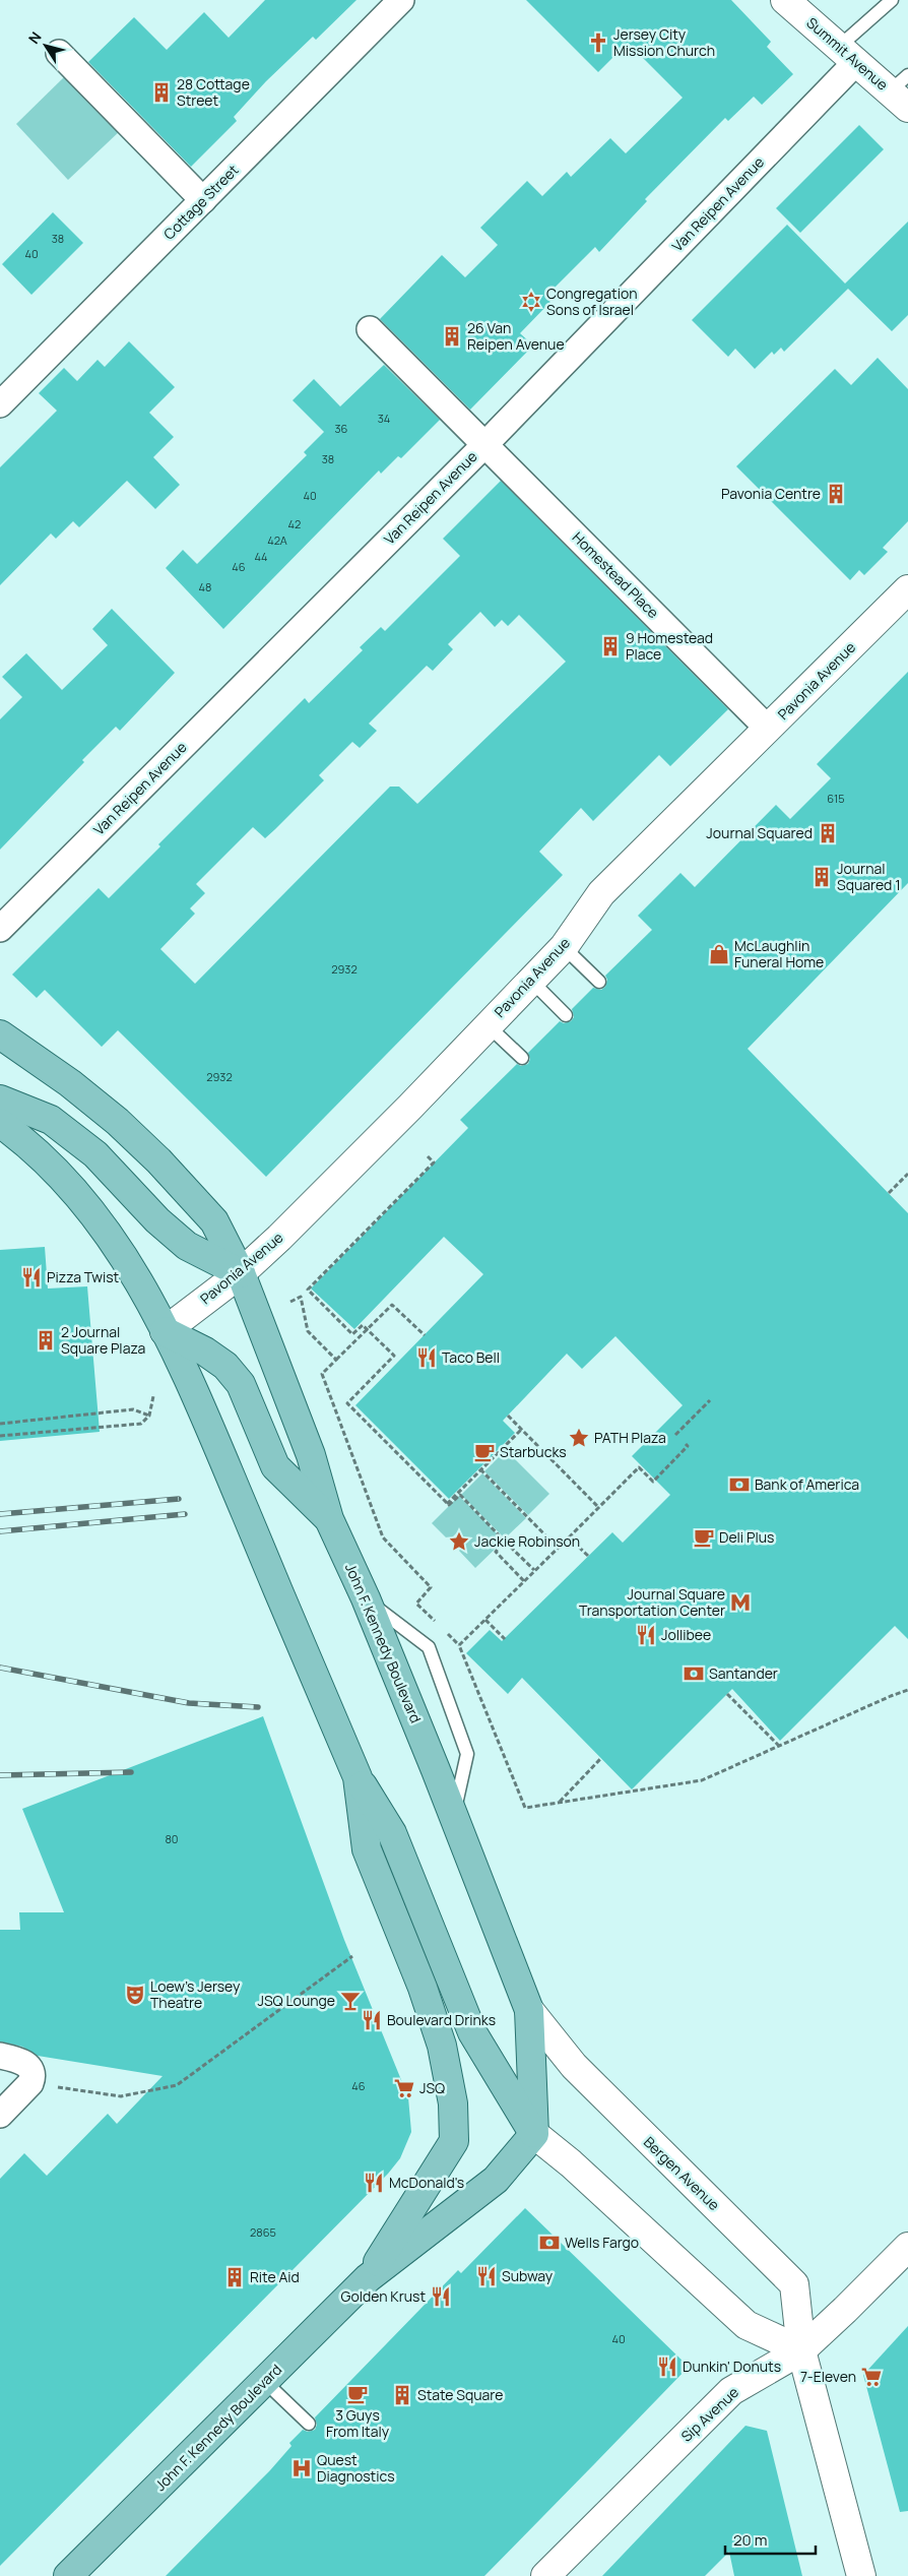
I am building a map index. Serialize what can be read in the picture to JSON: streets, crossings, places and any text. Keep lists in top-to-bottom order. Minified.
{"streets":{"main road":["John F. Kennedy Boulevard"],"street":["Summit Avenue","Cottage Street","Van Reipen Avenue","Homestead Place","Pavonia Avenue","Bergen Avenue","Sip Avenue"]},"crossings":[["Summit Avenue","Van Reipen Avenue"],["Van Reipen Avenue","Homestead Place"],["Homestead Place","Pavonia Avenue"],["Pavonia Avenue","John F. Kennedy Boulevard"],["John F. Kennedy Boulevard","Bergen Avenue"],["Bergen Avenue","Sip Avenue"]],"places":{"church":["Jersey City Mission Church"],"building":["28 Cottage Street","26 Van Reipen Avenue","Pavonia Centre","9 Homestead Place","Journal Squared","Journal Squared 1","2 Journal Square Plaza","Rite Aid","State Square"],"synagogue":["Congregation Sons of Israel"],"shop":["McLaughlin Funeral Home"],"restaurant":["Pizza Twist","Taco Bell","Jollibee","Boulevard Drinks","McDonald's","Subway","Golden Krust","Dunkin' Donuts"],"place":["PATH Plaza","Jackie Robinson"],"cafe":["Starbucks","Deli Plus","3 Guys From Italy"],"bank":["Bank of America","Santander","Wells Fargo"],"metro station":["Journal Square Transportation Center"],"theatre":["Loew's Jersey Theatre"],"bar":["JSQ Lounge"],"supermarket":["JSQ","7-Eleven"],"hospital":["Quest Diagnostics"]},"house_numbers":["38","40","34","36","38","40","42","42A","44","46","48","615","2932","2932","80","46","2865","40"],"scale_bar":"20 m","north":"top left"}
